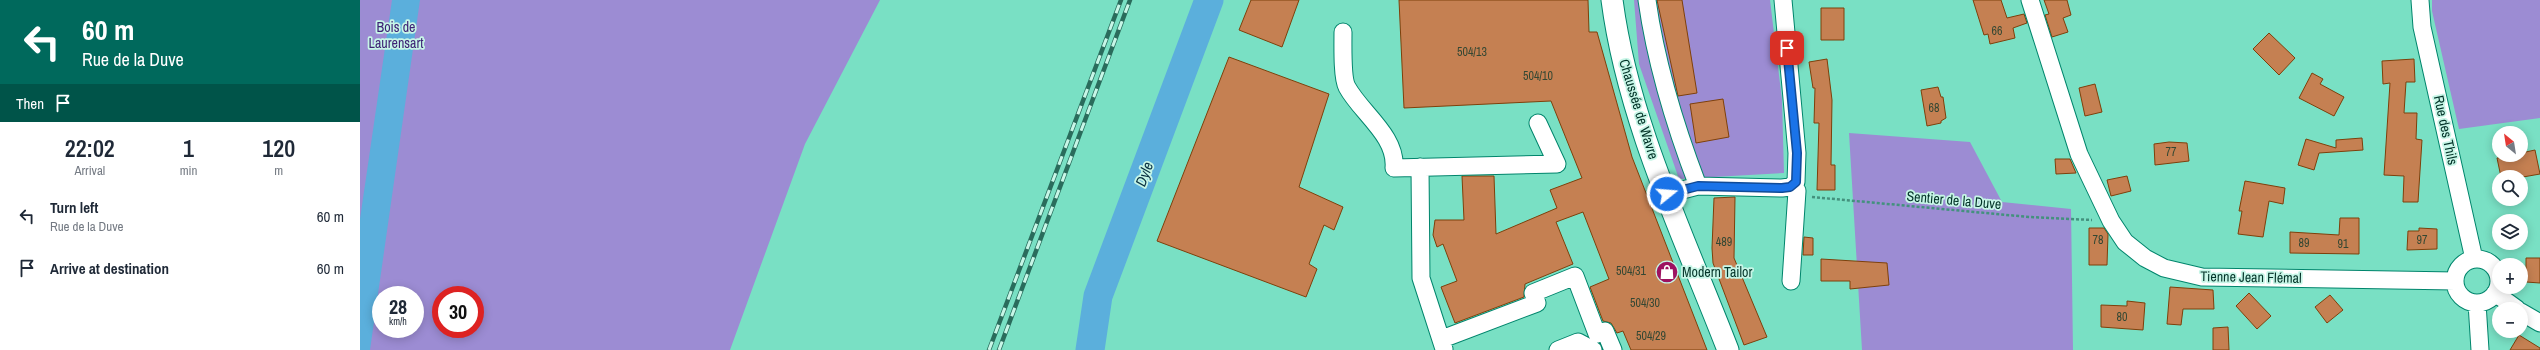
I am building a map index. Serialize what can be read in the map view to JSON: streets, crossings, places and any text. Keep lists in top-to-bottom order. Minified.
{"streets":{"main road":["Chaussée de Wavre"],"street":["Rue des Thils","Tienne Jean Flémal"],"path":["Sentier de la Duve"]},"crossings":[["Sentier de la Duve","Tienne Jean Flémal"]],"water":["Dyle"],"parks":["Bois de Laurensart"],"places":{"shop":["Modern Tailor"]},"house_numbers":["66","504/13","504/10","68","77","78","97","489","89","91","504/31","504/30","80","504/29"],"north":"top left","page":{"turn":["60 m","Rue de la Duve"],"then":"Then","eta":["22:02","Arrival","1","min","120","m"],"map_buttons":["+","−"],"list":[{"name":"Turn left","note":"Rue de la Duve","value":"60 m"},{"name":"Arrive at destination","value":"60 m"}],"speed":"28 km/h","limit":"30"}}
